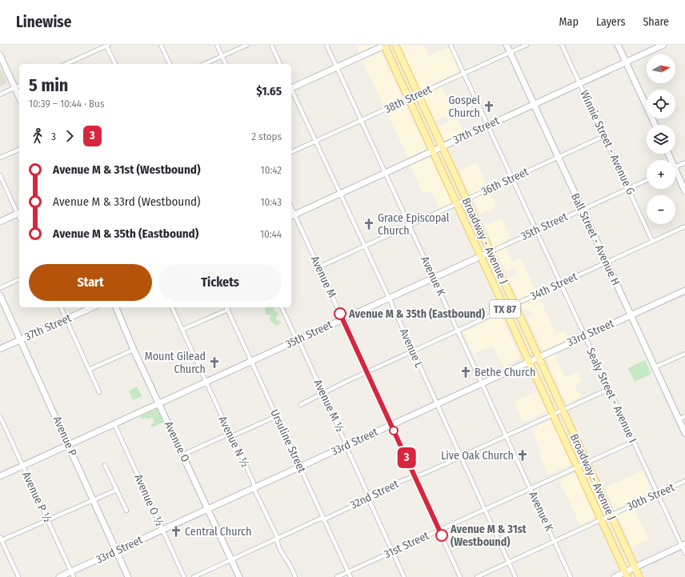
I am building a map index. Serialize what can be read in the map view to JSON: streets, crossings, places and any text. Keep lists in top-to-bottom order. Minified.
{"streets":{"main road":["Broadway - Avenue J","TX 87"],"street":["38th Street","37th Street","Winnie Street - Avenue G","36th Street","35th Street","Ball Street - Avenue H","Avenue K","Avenue M","34th Street","33rd Street","Avenue L","Sealy Street - Avenue I","Avenue M ½","Avenue P","Ursuline Street","Avenue O","Avenue N ½","32nd Street","Avenue P ½","30th Street","Avenue O ½","31st Street"]},"crossings":[["38th Street","Ball Street - Avenue H"],["38th Street","Broadway - Avenue J"],["38th Street","Avenue K"],["38th Street","Avenue L"],["38th Street","Sealy Street - Avenue I"],["37th Street","Winnie Street - Avenue G"],["37th Street","Ball Street - Avenue H"],["37th Street","Broadway - Avenue J"],["37th Street","Avenue K"],["37th Street","Avenue M"],["37th Street","Avenue L"],["37th Street","Sealy Street - Avenue I"],["37th Street","Avenue P"],["Winnie Street - Avenue G","36th Street"],["Winnie Street - Avenue G","35th Street"],["Winnie Street - Avenue G","34th Street"],["36th Street","Ball Street - Avenue H"],["36th Street","Broadway - Avenue J"],["36th Street","Avenue K"],["36th Street","Avenue M"],["36th Street","Avenue L"],["36th Street","Sealy Street - Avenue I"],["35th Street","Ball Street - Avenue H"],["35th Street","Broadway - Avenue J"],["35th Street","Avenue K"],["35th Street","Avenue M"],["35th Street","Avenue L"],["35th Street","Sealy Street - Avenue I"],["35th Street","Avenue M ½"],["35th Street","Avenue P"],["35th Street","Ursuline Street"],["35th Street","Avenue O"],["35th Street","Avenue N ½"],["35th Street","Avenue P ½"],["35th Street","Avenue O ½"],["Ball Street - Avenue H","34th Street"],["Ball Street - Avenue H","33rd Street"],["Broadway - Avenue J","34th Street"],["Broadway - Avenue J","33rd Street"],["Broadway - Avenue J","32nd Street"],["Broadway - Avenue J","30th Street"],["Broadway - Avenue J","31st Street"],["Avenue K","34th Street"],["Avenue K","33rd Street"],["Avenue K","32nd Street"],["Avenue K","30th Street"],["Avenue K","31st Street"],["Avenue M","34th Street"],["Avenue M","33rd Street"],["Avenue M","32nd Street"],["Avenue M","31st Street"],["34th Street","Avenue L"],["34th Street","Sealy Street - Avenue I"],["34th Street","Avenue M ½"],["33rd Street","Avenue L"],["33rd Street","Sealy Street - Avenue I"],["33rd Street","Avenue M ½"],["33rd Street","Avenue P"],["33rd Street","Ursuline Street"],["33rd Street","Avenue O"],["33rd Street","Avenue N ½"],["33rd Street","Avenue P ½"],["33rd Street","Avenue O ½"],["Avenue L","32nd Street"],["Avenue L","30th Street"],["Avenue L","31st Street"],["Sealy Street - Avenue I","32nd Street"],["Sealy Street - Avenue I","30th Street"],["Sealy Street - Avenue I","31st Street"],["Avenue M ½","32nd Street"],["Avenue M ½","31st Street"],["Ursuline Street","32nd Street"],["Ursuline Street","31st Street"],["Avenue O","32nd Street"],["Avenue N ½","32nd Street"]],"places":{"church":["Gospel Church","Grace Episcopal Church","Mount Gilead Church","Bethe Church","Live Oak Church","Central Church"],"other":["Avenue M & 35th (Eastbound)","Avenue M & 31st (Westbound)"]},"lines":["bus line 3"],"north":"right","page":{"header":"Linewise","nav":["Map","Layers","Share"],"on_map":"3","map_buttons":["+","−"],"heading":["5 min","10:39 – 10:44 · Bus","$1.65"],"legs":["3","3","2 stops"],"list":[{"name":"Avenue M & 31st (Westbound)","value":"10:42"},{"name":"Avenue M & 33rd (Westbound)","value":"10:43"},{"name":"Avenue M & 35th (Eastbound)","value":"10:44"}],"buttons":["Start","Tickets"]}}
